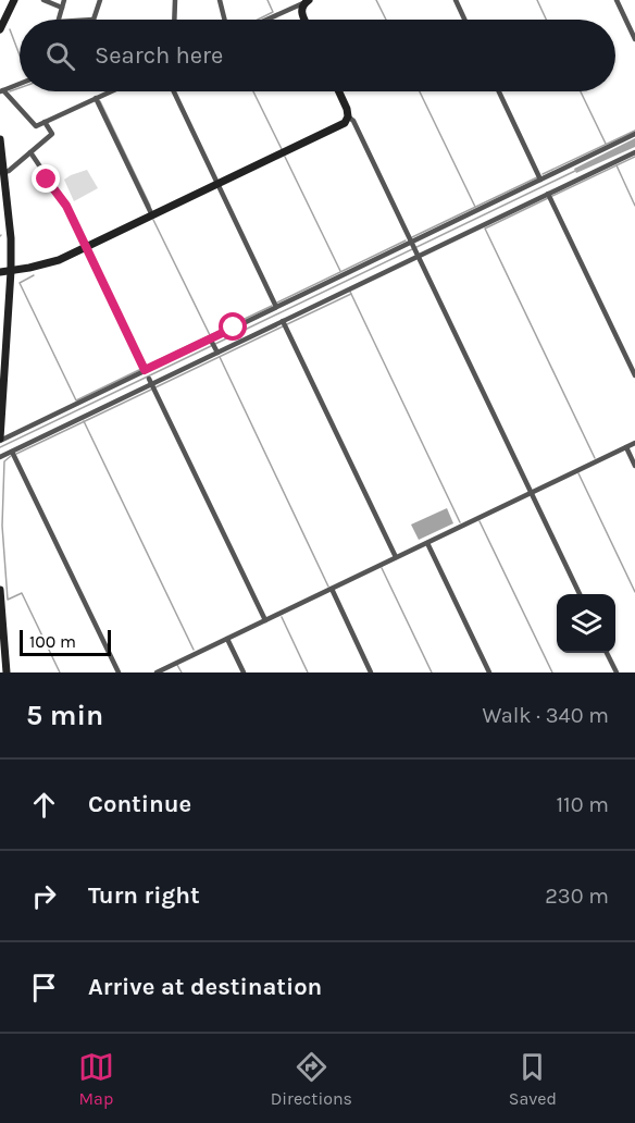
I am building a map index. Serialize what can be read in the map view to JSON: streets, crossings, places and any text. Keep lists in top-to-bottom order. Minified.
{"scale_bar":"100 m","page":{"search":"Search here","scale":"100 m","heading":["5 min","Walk · 340 m"],"list":[["Continue","110 m"],["Turn right","230 m"],"Arrive at destination"],"nav":["Map","Directions","Saved"]}}
